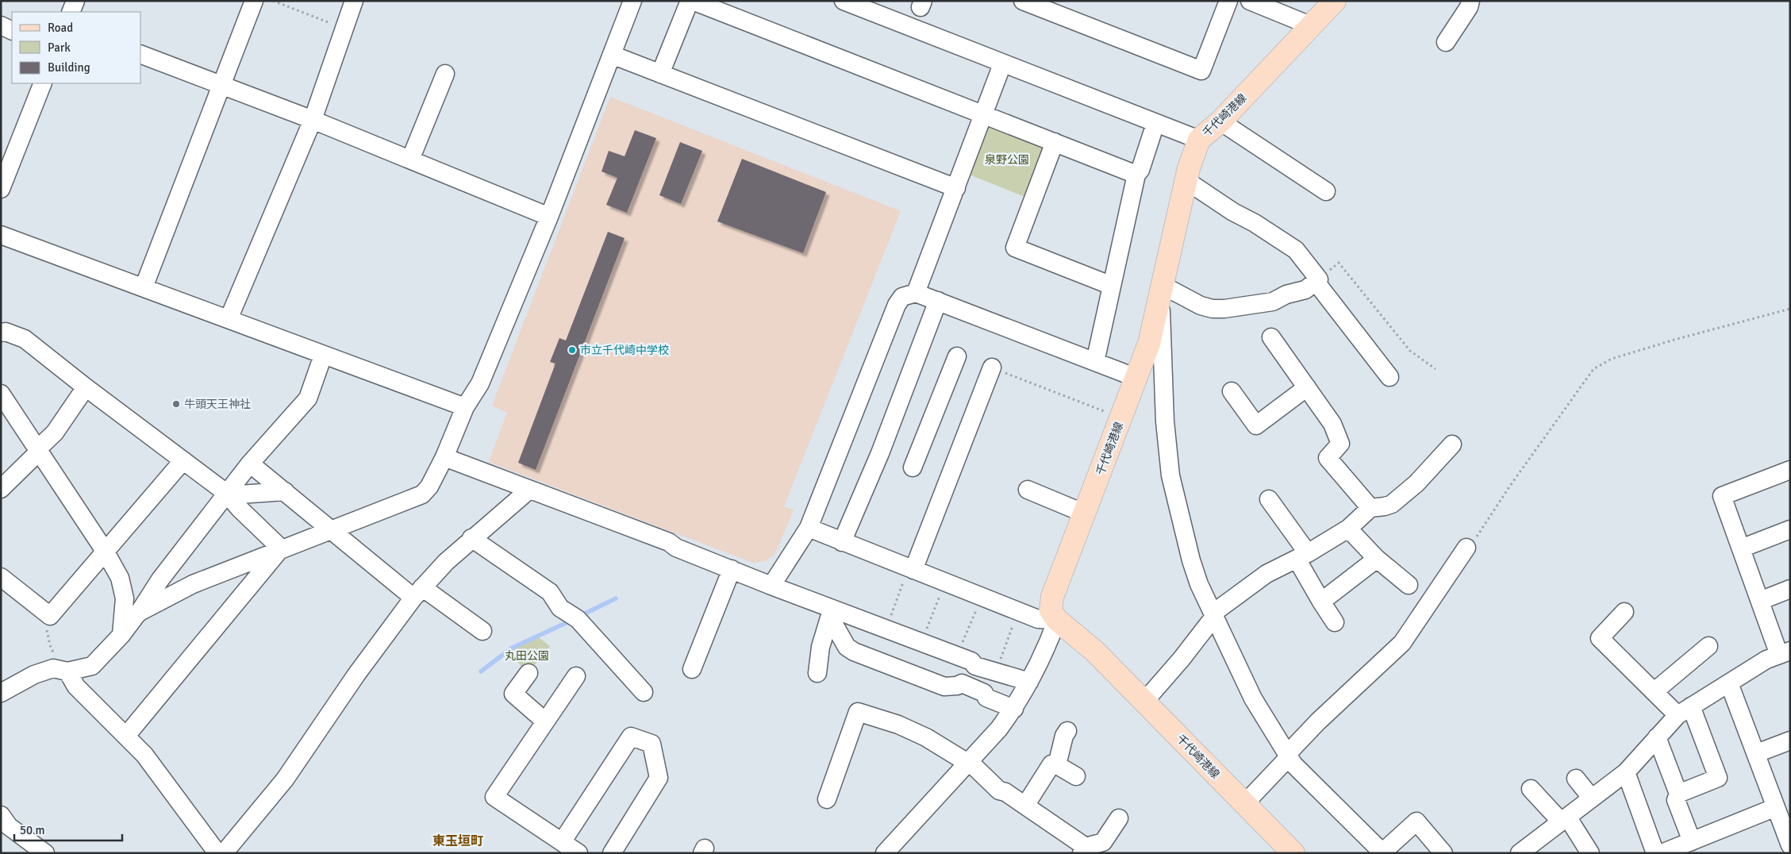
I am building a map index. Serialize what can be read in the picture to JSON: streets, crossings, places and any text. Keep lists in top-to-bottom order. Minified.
{"streets":{"main road":["千代崎港線"]},"districts":["東玉垣町"],"parks":["泉野公園","丸田公園"],"places":["市立千代崎中学校","牛頭天王神社"],"legend":["Road","Park","Building"],"scale_bar":"50 m"}
